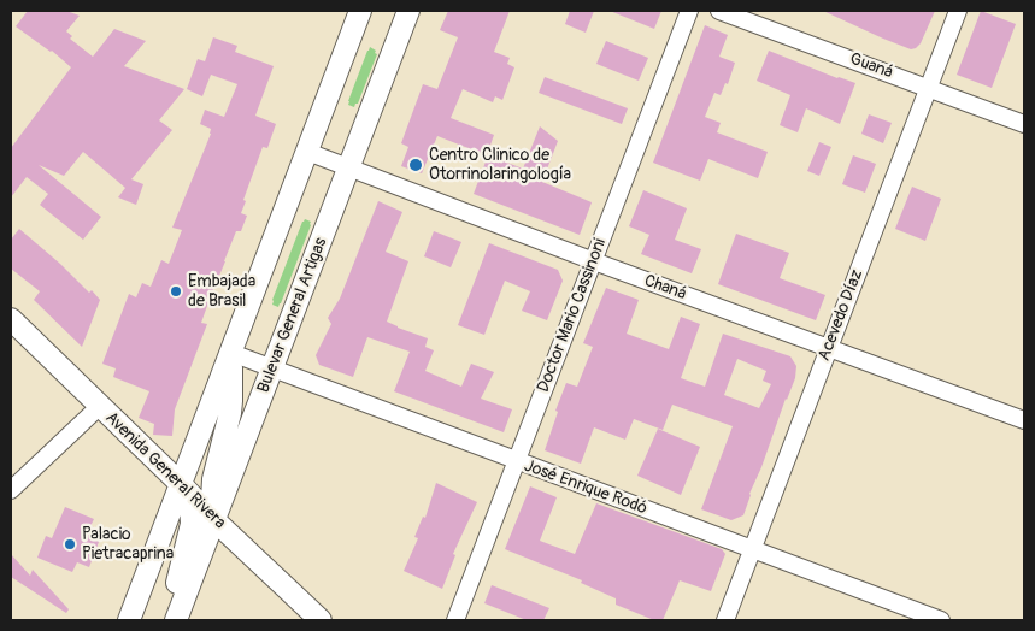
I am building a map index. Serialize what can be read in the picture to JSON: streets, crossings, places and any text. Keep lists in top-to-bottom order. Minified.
{"streets":{"main road":["Bulevar General Artigas","Avenida General Rivera"],"street":["Guaná","Chaná","Doctor Mario Cassinoni","Acevedo Díaz","José Enrique Rodó"]},"crossings":[["Guaná","Acevedo Díaz"],["Chaná","Bulevar General Artigas"],["Chaná","Doctor Mario Cassinoni"],["Chaná","Acevedo Díaz"],["Bulevar General Artigas","Avenida General Rivera"],["Bulevar General Artigas","José Enrique Rodó"],["Doctor Mario Cassinoni","José Enrique Rodó"],["Acevedo Díaz","José Enrique Rodó"]],"places":["Centro Clinico de Otorrinolaringología","Embajada de Brasil","Palacio Pietracaprina"]}
